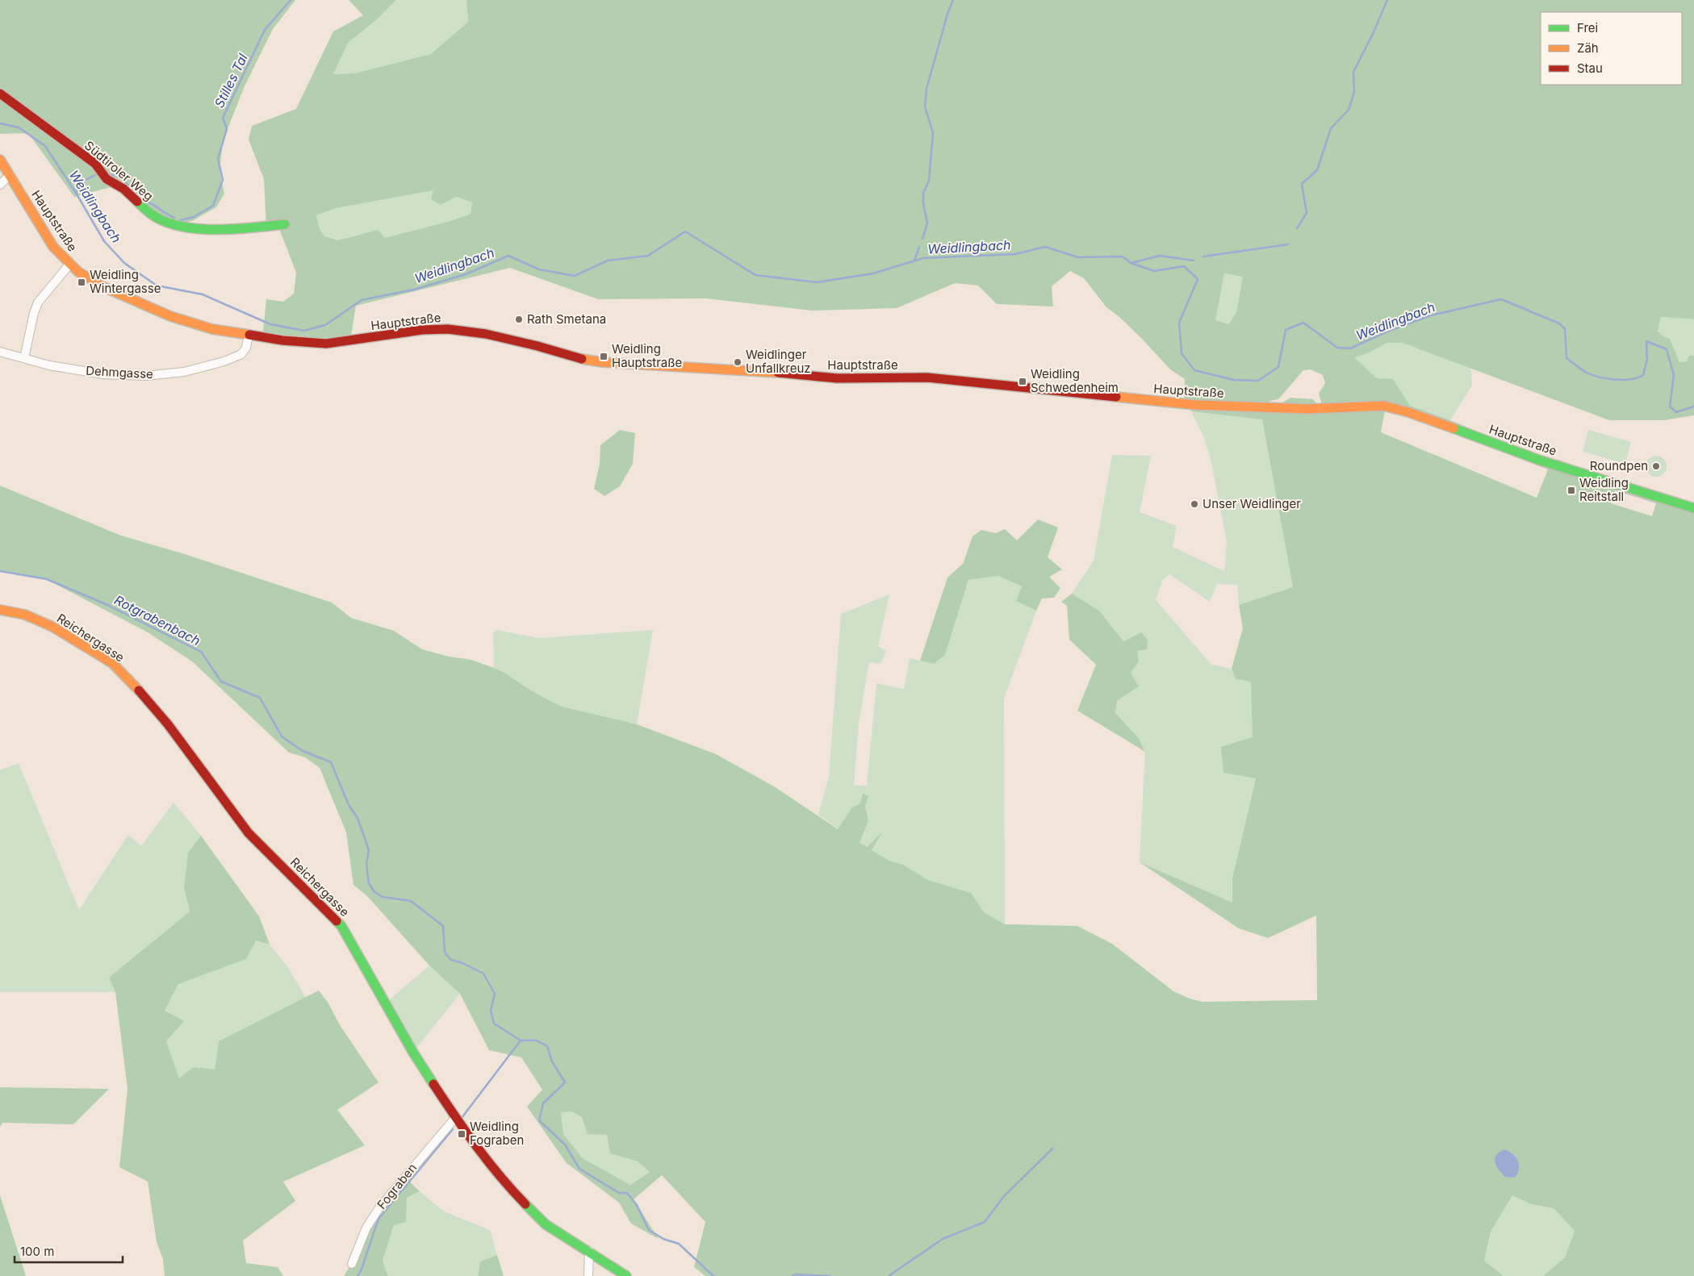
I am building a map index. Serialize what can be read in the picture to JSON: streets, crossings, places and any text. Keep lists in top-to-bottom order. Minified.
{"streets":{"main road":["Südtiroler Weg","Hauptstraße","Reichergasse"],"street":["Dehmgasse","Fograben"]},"crossings":[["Hauptstraße","Dehmgasse"],["Reichergasse","Fograben"]],"water":["Stilles Tal","Weidlingbach","Rotgrabenbach"],"places":{"transit":["Weidling Wintergasse","Weidling Hauptstraße","Weidling Schwedenheim","Weidling Reitstall","Weidling Fograben"],"other":["Rath Smetana","Weidlinger Unfallkreuz","Roundpen","Unser Weidlinger"]},"legend":["Frei","Zäh","Stau"],"scale_bar":"100 m"}
